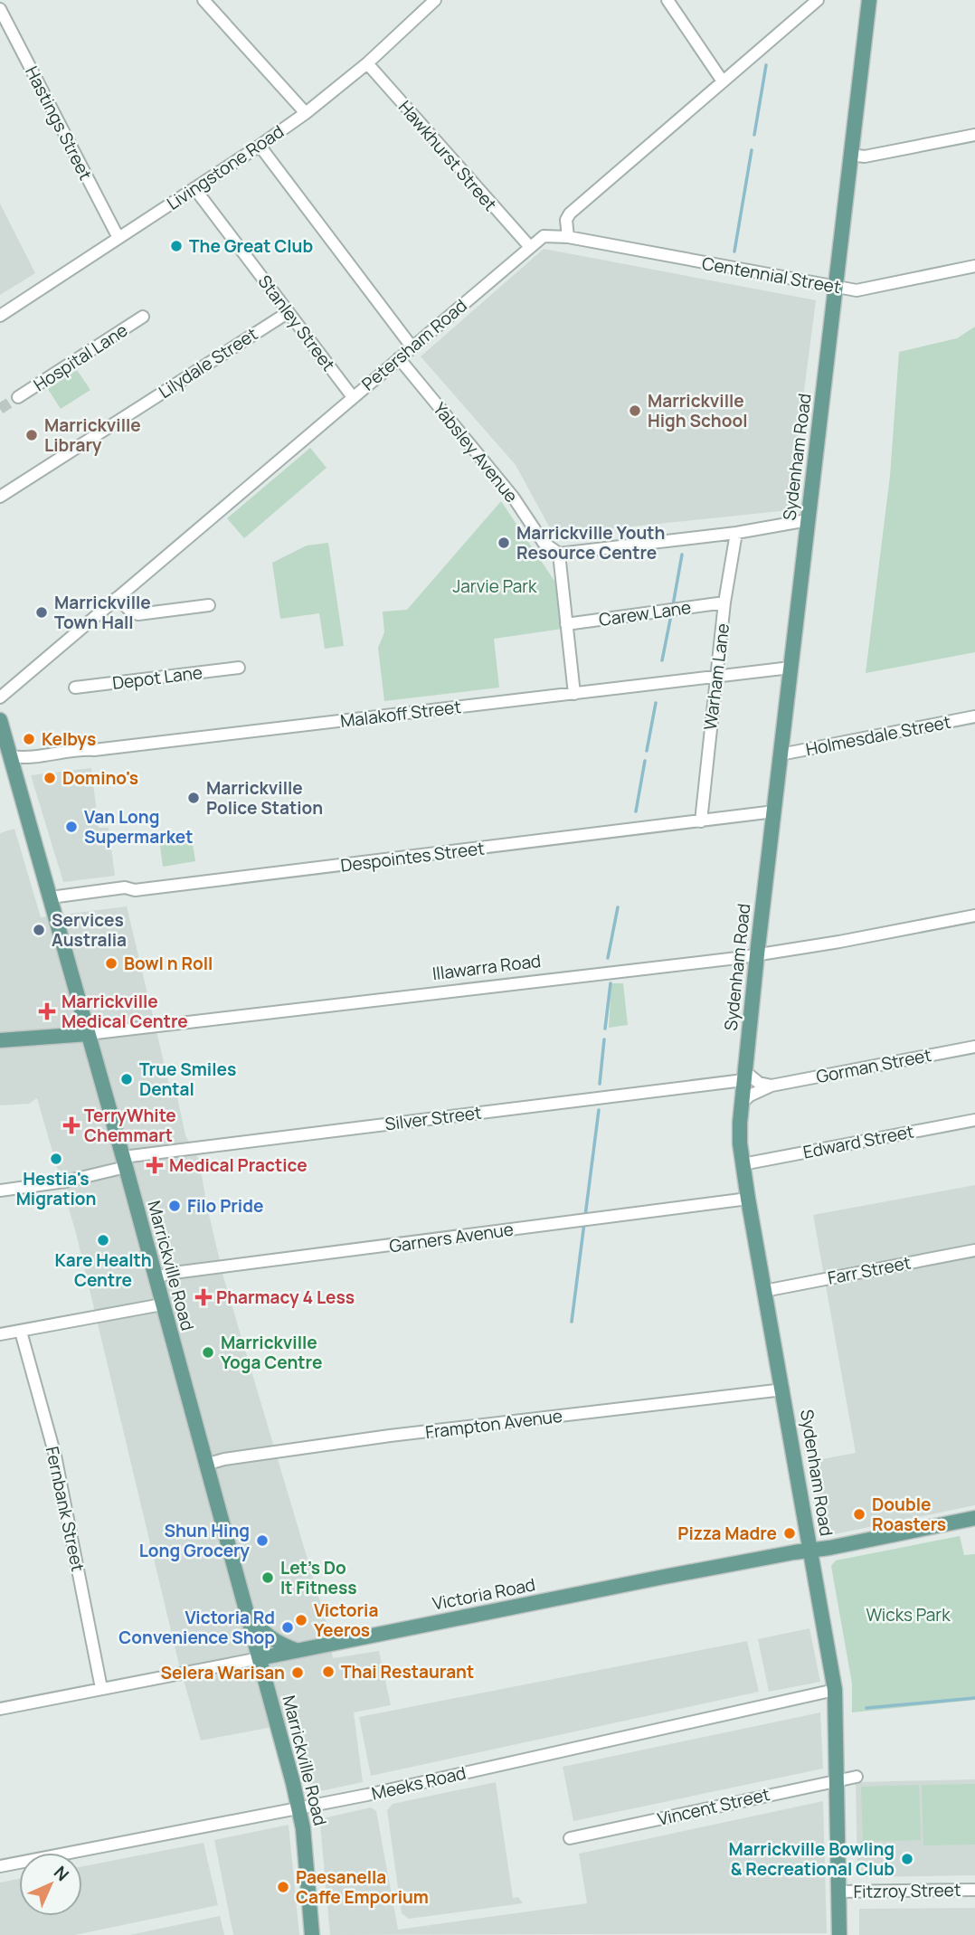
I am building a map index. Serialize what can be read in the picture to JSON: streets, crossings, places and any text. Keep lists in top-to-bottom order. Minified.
{"streets":{"main road":["Sydenham Road","Illawarra Road","Marrickville Road","Victoria Road"],"street":["Hastings Street","Hawkhurst Street","Livingstone Road","Centennial Street","Stanley Street","Petersham Road","Hospital Lane","Lilydale Street","Yabsley Avenue","Carew Lane","Warham Lane","Depot Lane","Malakoff Street","Holmesdale Street","Despointes Street","Gorman Street","Silver Street","Edward Street","Garners Avenue","Farr Street","Frampton Avenue","Fernbank Street","Meeks Road","Vincent Street","Fitzroy Street"]},"crossings":[["Hastings Street","Livingstone Road"],["Hawkhurst Street","Livingstone Road"],["Hawkhurst Street","Petersham Road"],["Livingstone Road","Stanley Street"],["Centennial Street","Petersham Road"],["Centennial Street","Sydenham Road"],["Stanley Street","Petersham Road"],["Stanley Street","Lilydale Street"],["Petersham Road","Yabsley Avenue"],["Sydenham Road","Malakoff Street"],["Sydenham Road","Holmesdale Street"],["Sydenham Road","Despointes Street"],["Sydenham Road","Illawarra Road"],["Sydenham Road","Gorman Street"],["Sydenham Road","Silver Street"],["Sydenham Road","Edward Street"],["Sydenham Road","Garners Avenue"],["Sydenham Road","Farr Street"],["Sydenham Road","Frampton Avenue"],["Sydenham Road","Victoria Road"],["Sydenham Road","Meeks Road"],["Sydenham Road","Vincent Street"],["Sydenham Road","Fitzroy Street"],["Carew Lane","Warham Lane"],["Warham Lane","Malakoff Street"],["Warham Lane","Despointes Street"],["Malakoff Street","Marrickville Road"],["Despointes Street","Marrickville Road"],["Illawarra Road","Marrickville Road"],["Silver Street","Marrickville Road"],["Garners Avenue","Marrickville Road"],["Marrickville Road","Frampton Avenue"],["Marrickville Road","Victoria Road"],["Marrickville Road","Meeks Road"],["Fernbank Street","Victoria Road"]],"parks":["Jarvie Park","Wicks Park"],"places":{"other":["The Great Club","Marrickville High School","Marrickville Library","Marrickville Youth Resource Centre","Marrickville Town Hall","Kelbys","Domino's","Marrickville Police Station","Van Long Supermarket","Services Australia","Bowl n Roll","True Smiles Dental","Hestia's Migration","Filo Pride","Kare Health Centre","Marrickville Yoga Centre","Double Roasters","Pizza Madre","Shun Hing Long Grocery","Let's Do It Fitness","Victoria Yeeros","Victoria Rd Convenience Shop","Thai Restaurant","Selera Warisan","Marrickville Bowling & Recreational Club","Paesanella Caffe Emporium"],"health":["Marrickville Medical Centre","TerryWhite Chemmart","Medical Practice","Pharmacy 4 Less"]},"north":"top right"}
